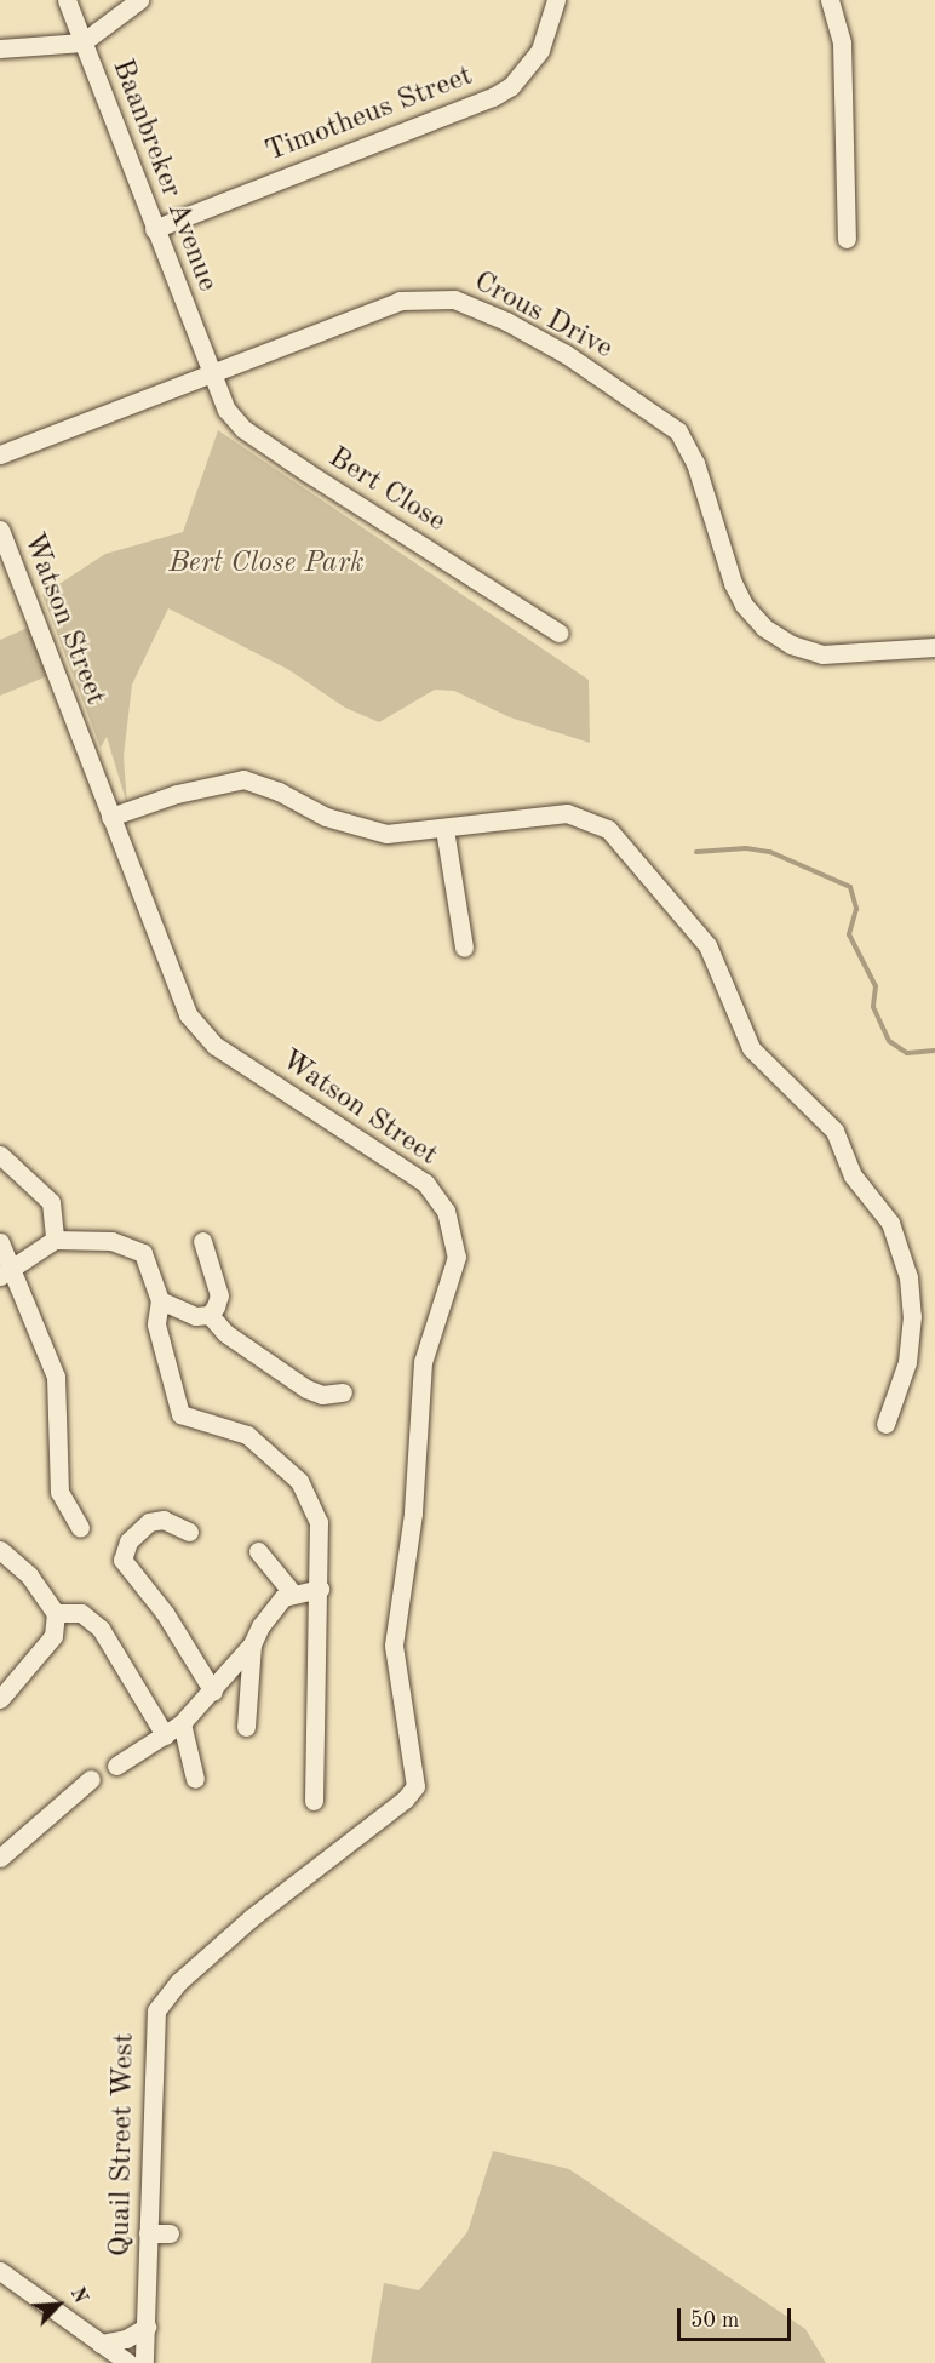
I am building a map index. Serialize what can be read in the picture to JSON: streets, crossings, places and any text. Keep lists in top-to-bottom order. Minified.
{"streets":{"street":["Timotheus Street","Baanbreker Avenue","Crous Drive","Bert Close","Watson Street","Quail Street West"]},"crossings":[["Timotheus Street","Baanbreker Avenue"],["Baanbreker Avenue","Crous Drive"],["Baanbreker Avenue","Bert Close"],["Crous Drive","Bert Close"],["Watson Street","Quail Street West"]],"parks":["Bert Close Park"],"scale_bar":"50 m","north":"top right"}
